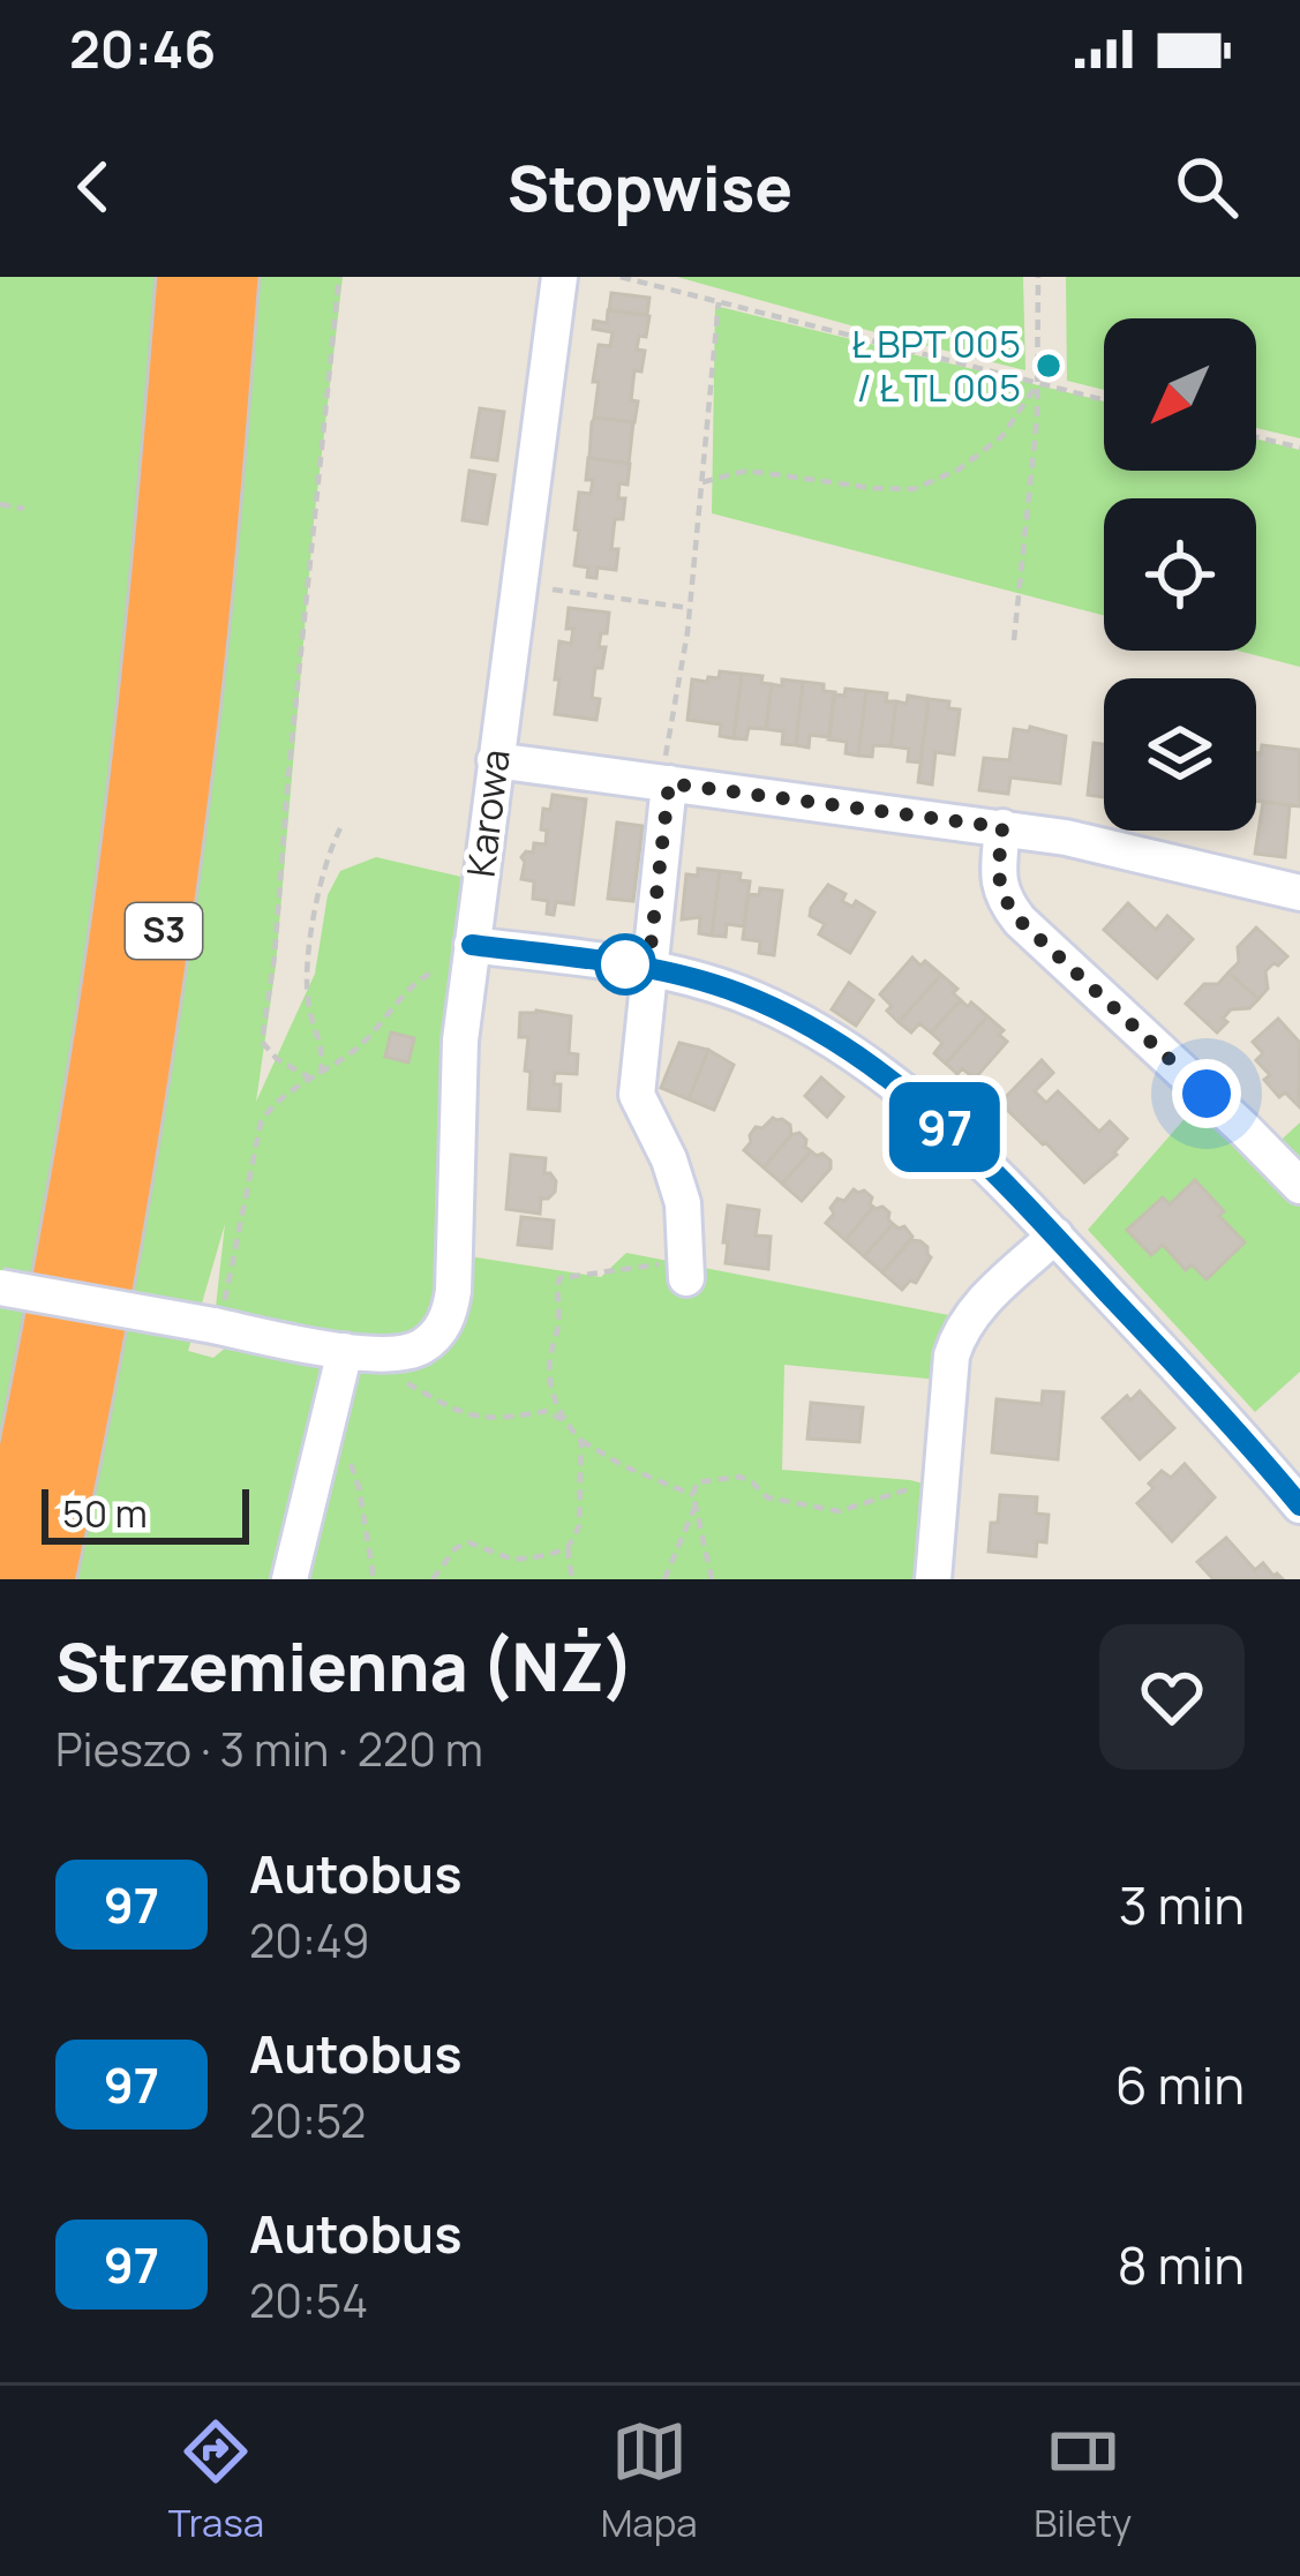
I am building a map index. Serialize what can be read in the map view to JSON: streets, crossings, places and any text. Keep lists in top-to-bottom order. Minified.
{"streets":{"highway":["S3"],"street":["Karowa"]},"places":["Ł BPT 005 / Ł TL 005"],"lines":["bus line 97"],"scale_bar":"50 m","north":"bottom left","page":{"status":"20:46","header":"Stopwise","on_map":"97","scale":"50 m","heading":["Strzemienna (NŻ)","Pieszo · 3 min · 220 m"],"list":[{"mark":"97","name":"Autobus","note":"20:49","value":"3 min"},{"mark":"97","name":"Autobus","note":"20:52","value":"6 min"},{"mark":"97","name":"Autobus","note":"20:54","value":"8 min"}],"tabs":["Trasa","Mapa","Bilety"]}}
